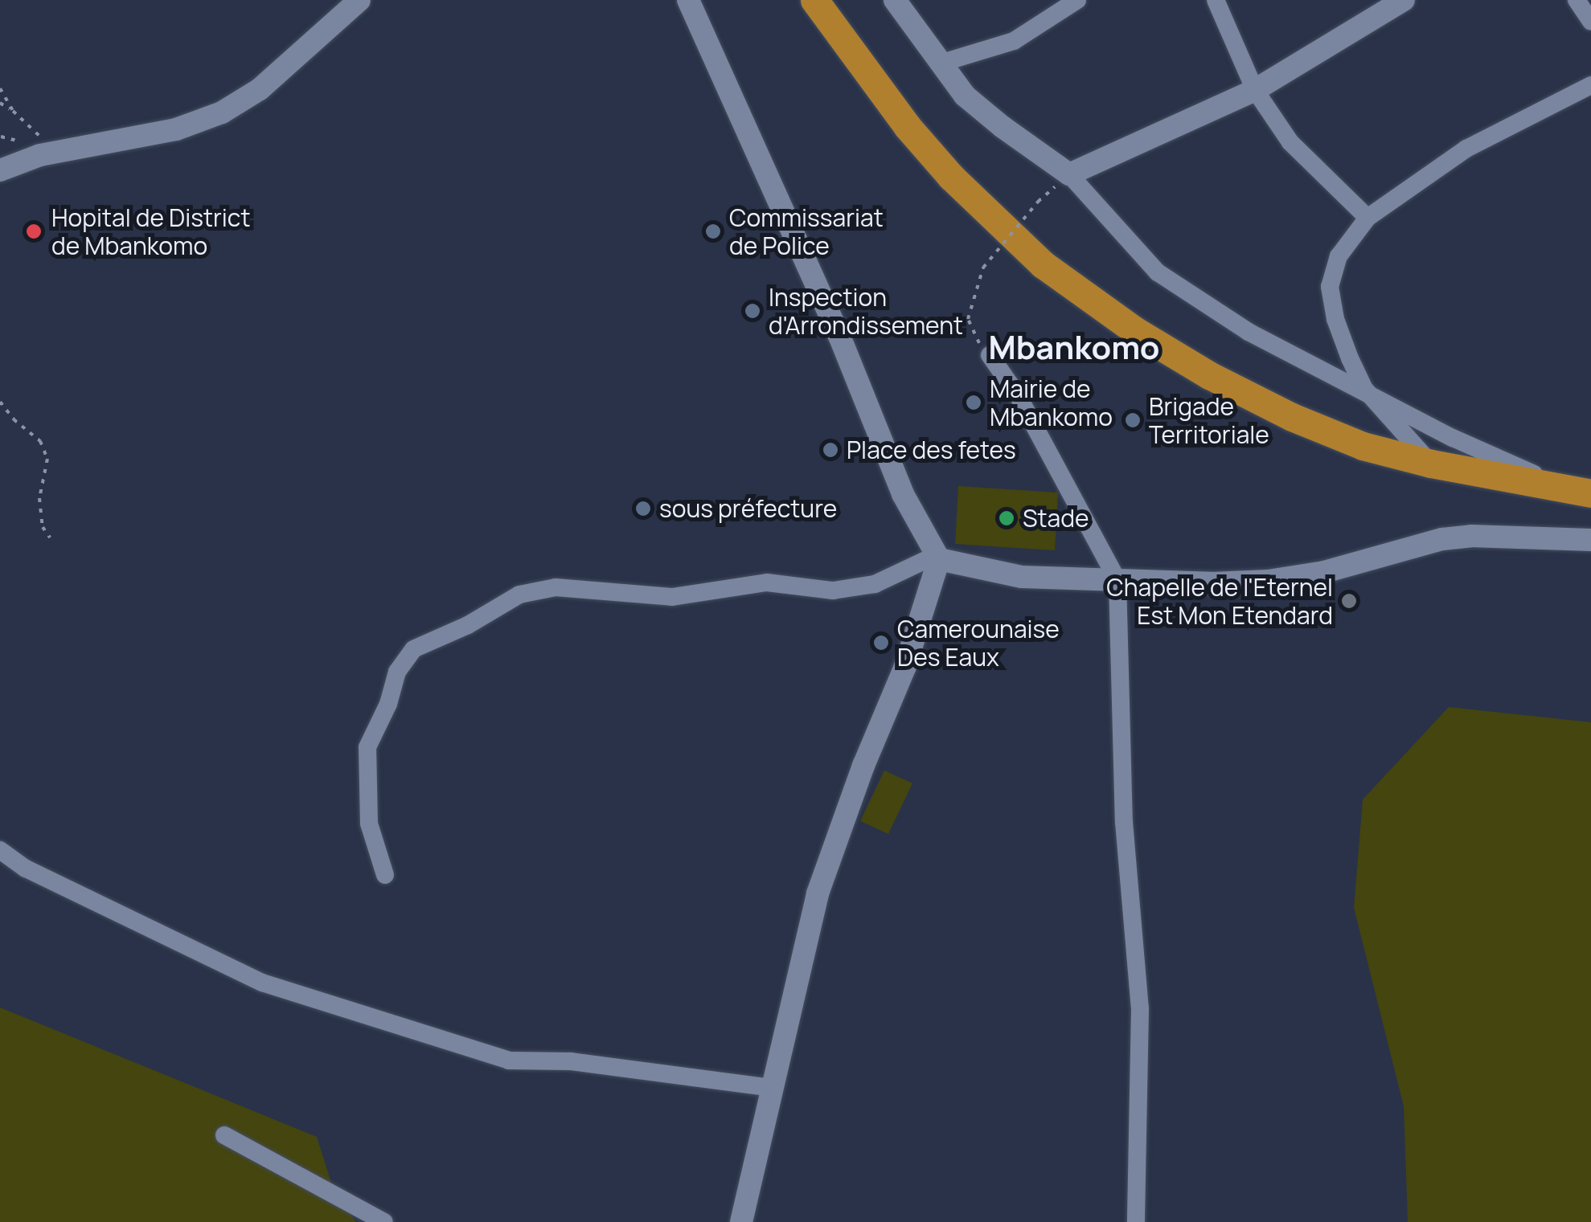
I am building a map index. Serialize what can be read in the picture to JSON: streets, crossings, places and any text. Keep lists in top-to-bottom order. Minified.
{"districts":["Mbankomo"],"places":["Hopital de District de Mbankomo","Commissariat de Police","Inspection d'Arrondissement","Mairie de Mbankomo","Brigade Territoriale","Place des fetes","sous préfecture","Stade","Chapelle de l'Eternel Est Mon Etendard","Camerounaise Des Eaux"]}
